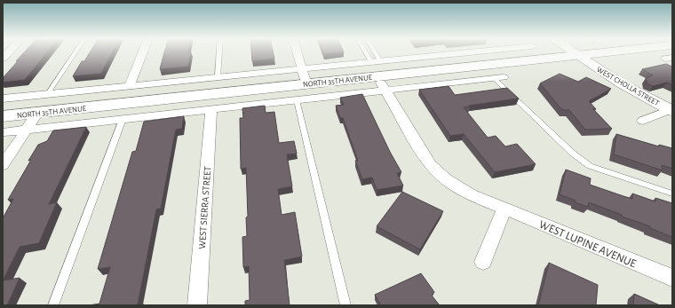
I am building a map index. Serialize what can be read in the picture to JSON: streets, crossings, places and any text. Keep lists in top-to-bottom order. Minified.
{"streets":{"main road":["NORTH 35TH AVENUE"],"street":["WEST CHOLLA STREET","WEST SIERRA STREET","WEST LUPINE AVENUE"]},"crossings":[["NORTH 35TH AVENUE","WEST CHOLLA STREET"],["NORTH 35TH AVENUE","WEST SIERRA STREET"],["NORTH 35TH AVENUE","WEST LUPINE AVENUE"]]}
